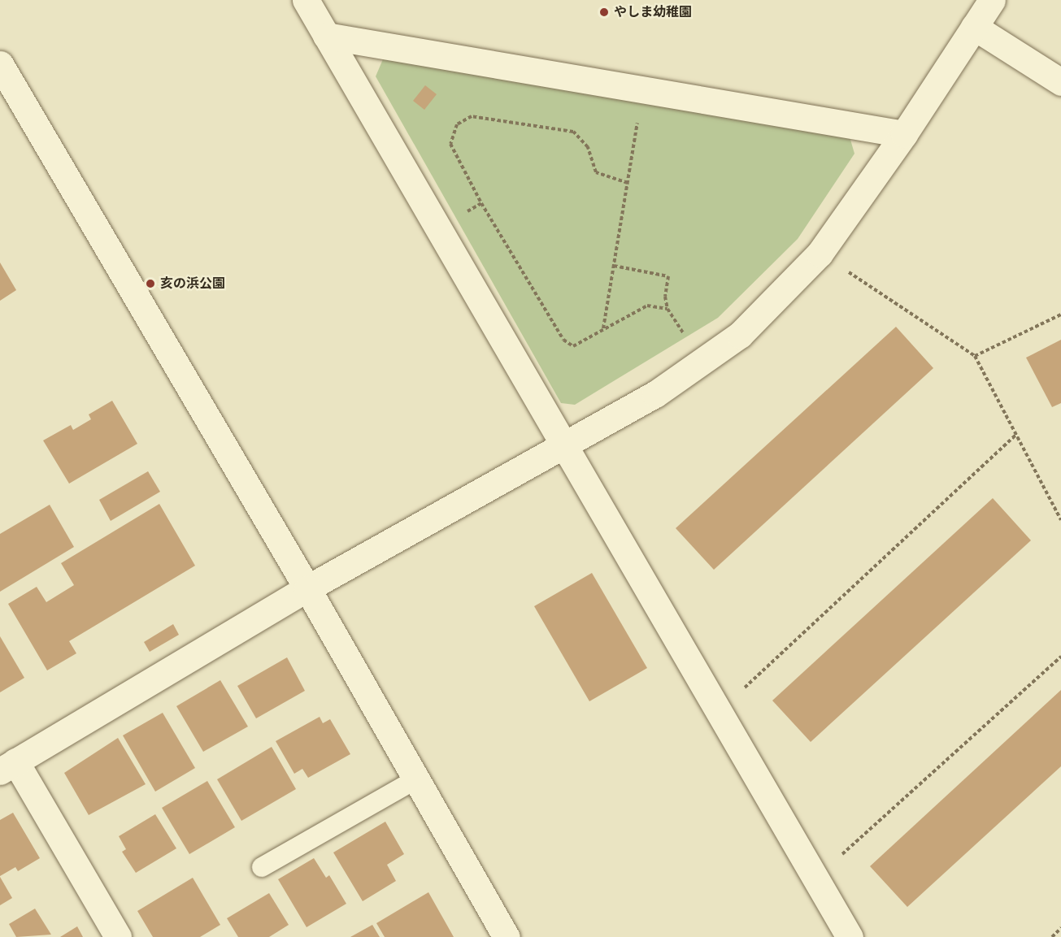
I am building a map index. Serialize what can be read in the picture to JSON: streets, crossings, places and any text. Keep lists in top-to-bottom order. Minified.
{"places":["やしま幼稚園","亥の浜公園"]}
